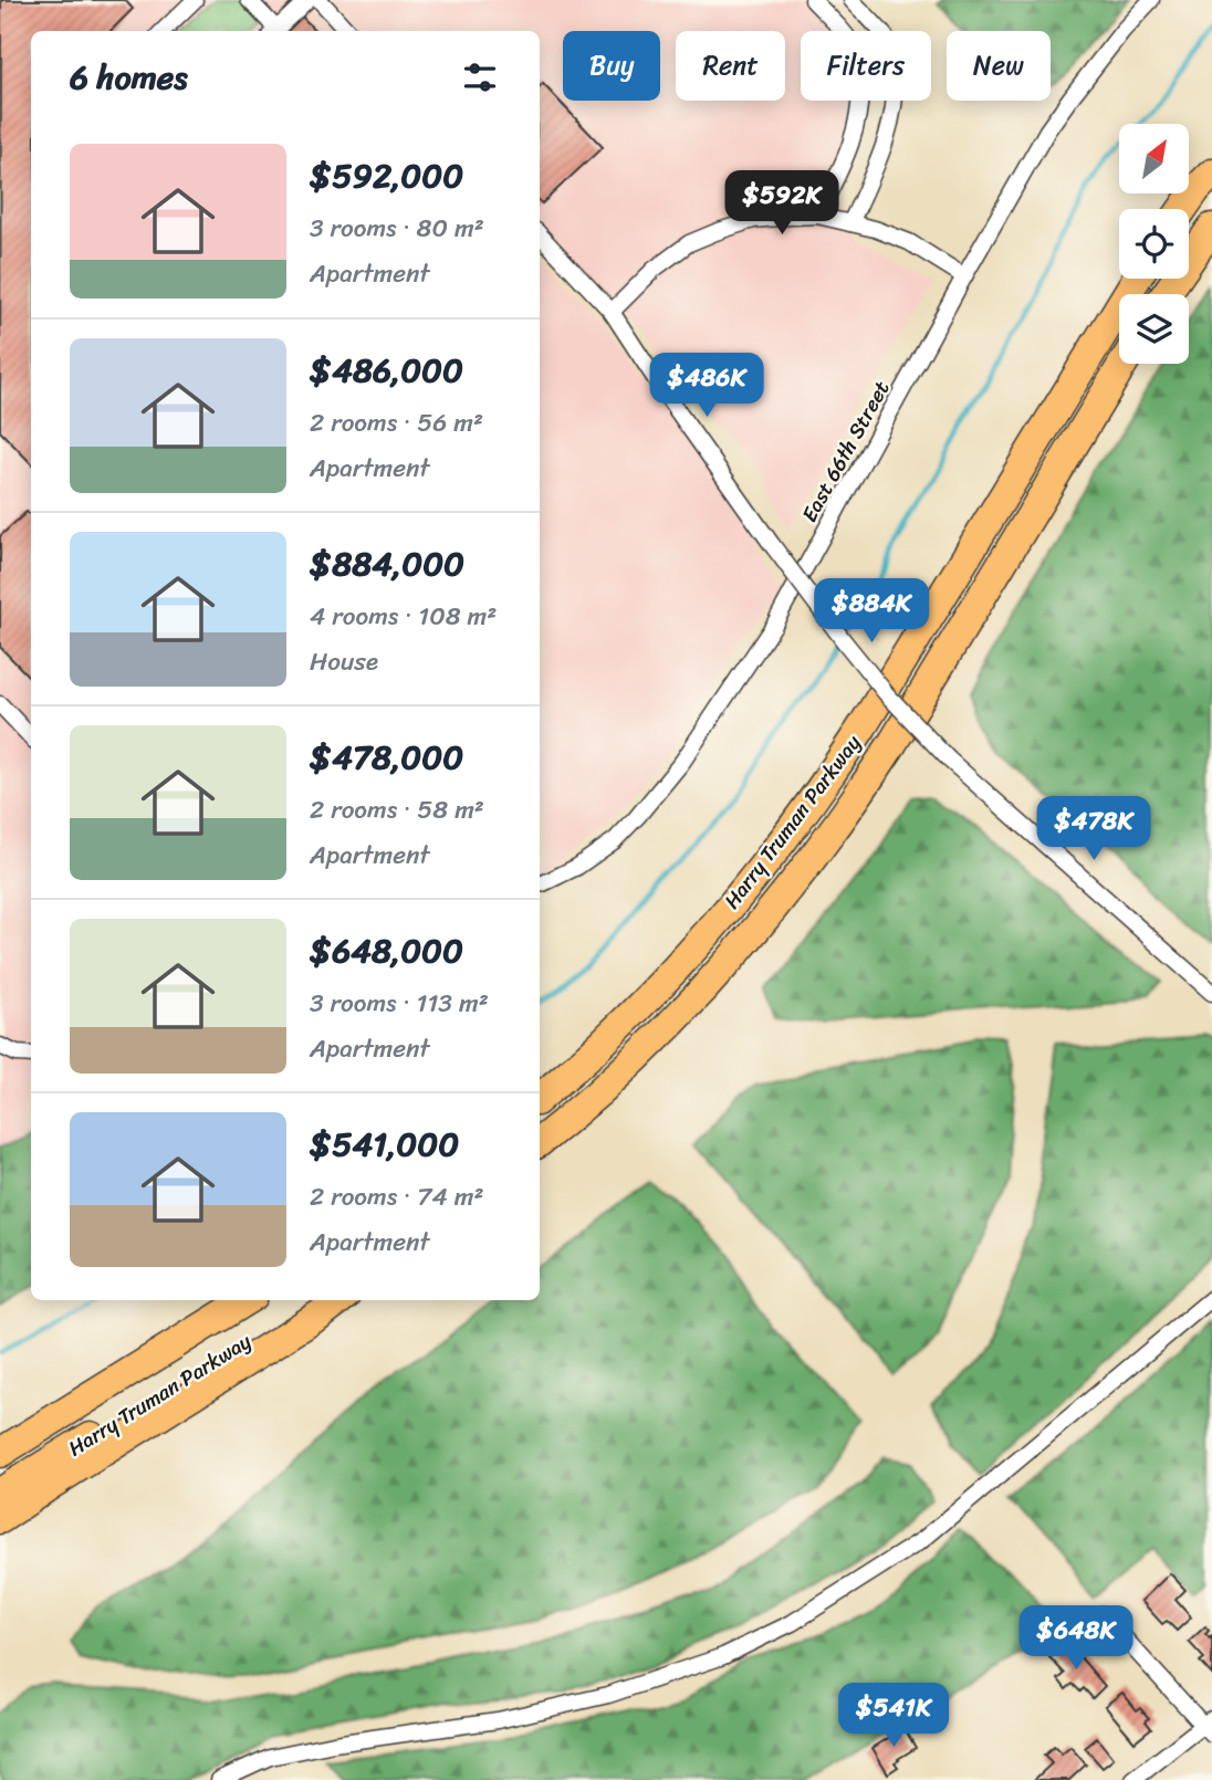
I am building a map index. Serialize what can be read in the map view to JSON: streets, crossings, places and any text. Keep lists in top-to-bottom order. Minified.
{"streets":{"highway":["Harry Truman Parkway"],"street":["East 66th Street"]},"north":"top right","page":{"chip":["Buy","Rent","Filters","New"],"heading":"6 homes","list":[{"name":"$592,000","note":"3 rooms · 80 m² · Apartment"},{"name":"$486,000","note":"2 rooms · 56 m² · Apartment"},{"name":"$884,000","note":"4 rooms · 108 m² · House"},{"name":"$478,000","note":"2 rooms · 58 m² · Apartment"},{"name":"$648,000","note":"3 rooms · 113 m² · Apartment"},{"name":"$541,000","note":"2 rooms · 74 m² · Apartment"}],"price":["$592K","$486K","$884K","$478K","$648K","$541K"]}}
